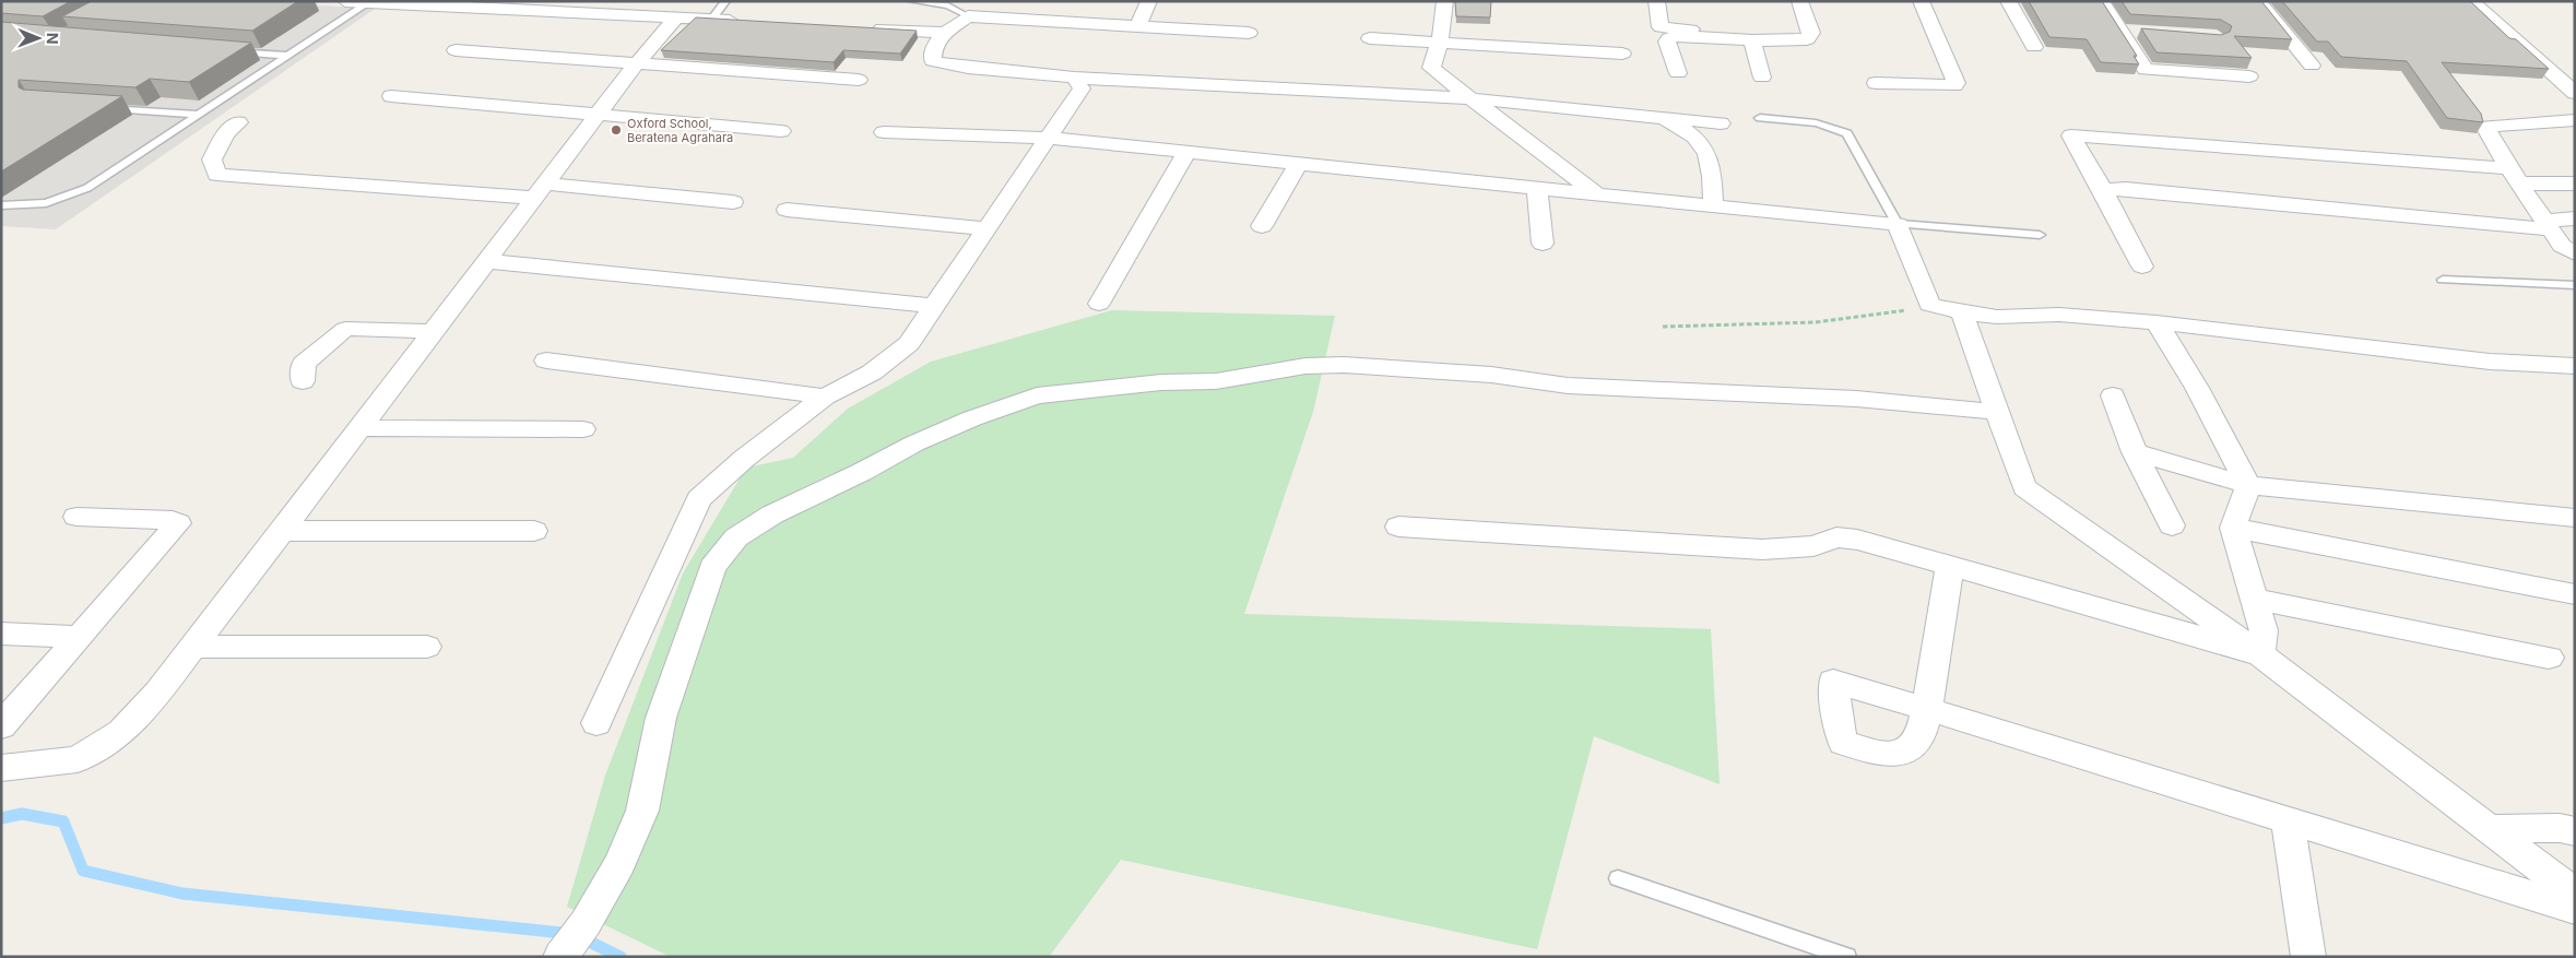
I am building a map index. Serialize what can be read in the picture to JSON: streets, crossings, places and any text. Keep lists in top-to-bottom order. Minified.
{"places":["Oxford School, Beratena Agrahara"],"north":"right"}
